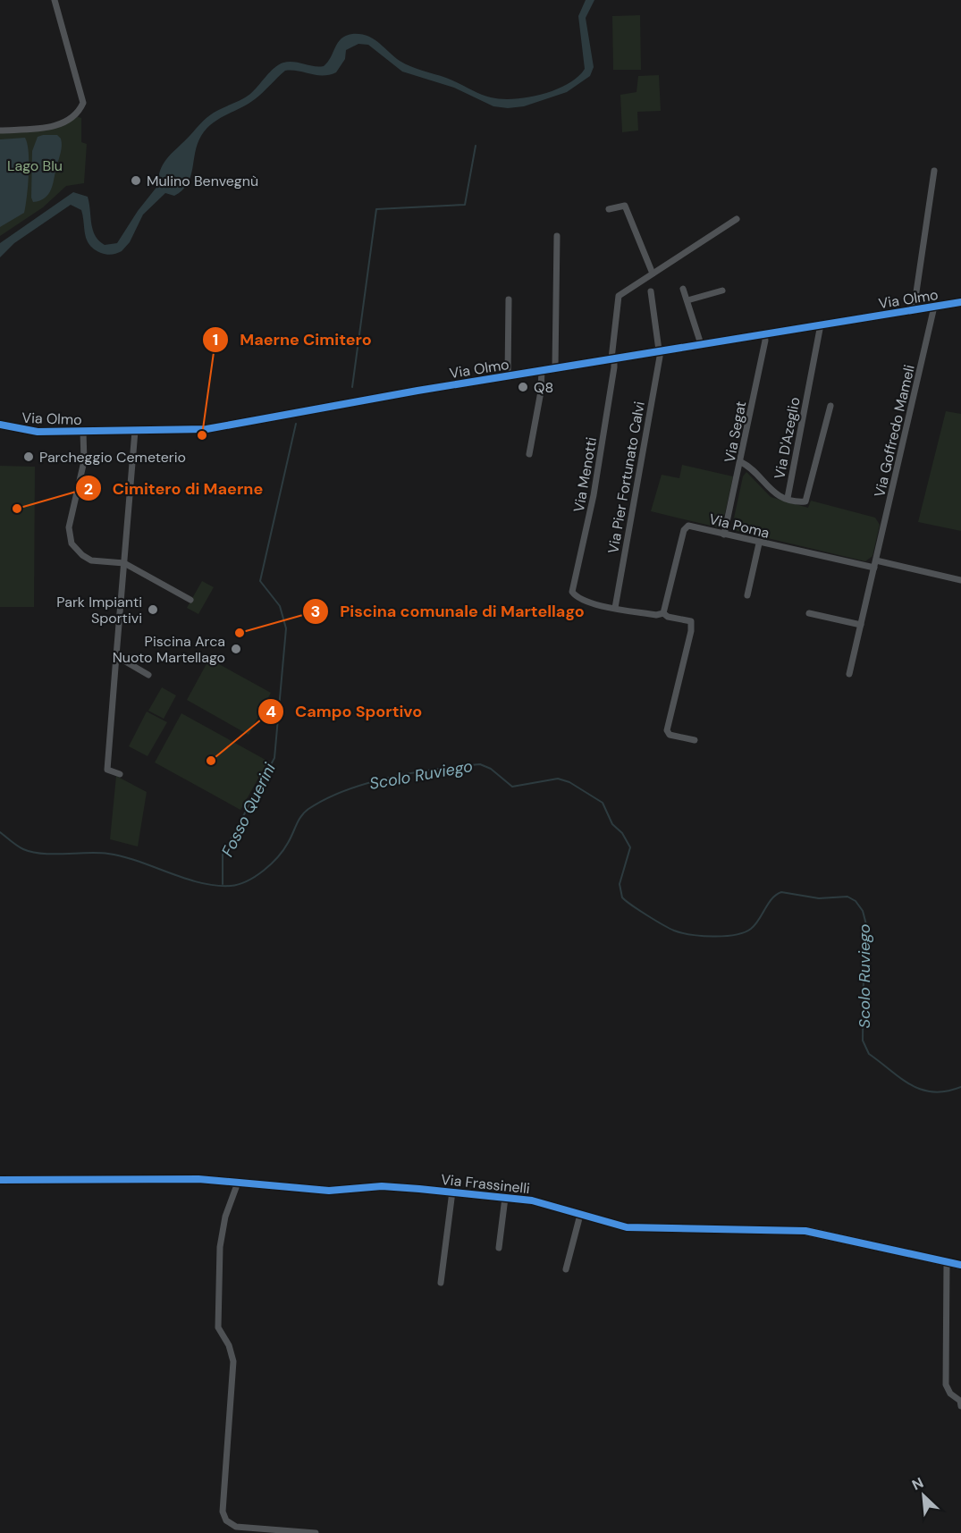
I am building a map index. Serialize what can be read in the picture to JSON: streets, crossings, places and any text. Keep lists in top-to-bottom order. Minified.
{"streets":{"street":["Via Olmo","Via Goffredo Mameli","Via Segat","Via D'Azeglio","Via Menotti","Via Pier Fortunato Calvi","Via Poma","Via Frassinelli"]},"crossings":[["Via Olmo","Via Goffredo Mameli"],["Via Olmo","Via Segat"],["Via Olmo","Via D'Azeglio"],["Via Olmo","Via Menotti"],["Via Olmo","Via Pier Fortunato Calvi"],["Via Goffredo Mameli","Via Poma"],["Via Segat","Via D'Azeglio"],["Via Segat","Via Poma"],["Via Menotti","Via Pier Fortunato Calvi"]],"water":["Scolo Ruviego","Fosso Querini"],"parks":["Lago Blu"],"places":["Mulino Benvegnù","Q8","Maerne Cimitero","Parcheggio Cemeterio","Cimitero di Maerne","Park Impianti Sportivi","Piscina comunale di Martellago","Piscina Arca Nuoto Martellago","Campo Sportivo"],"north":"top left"}
